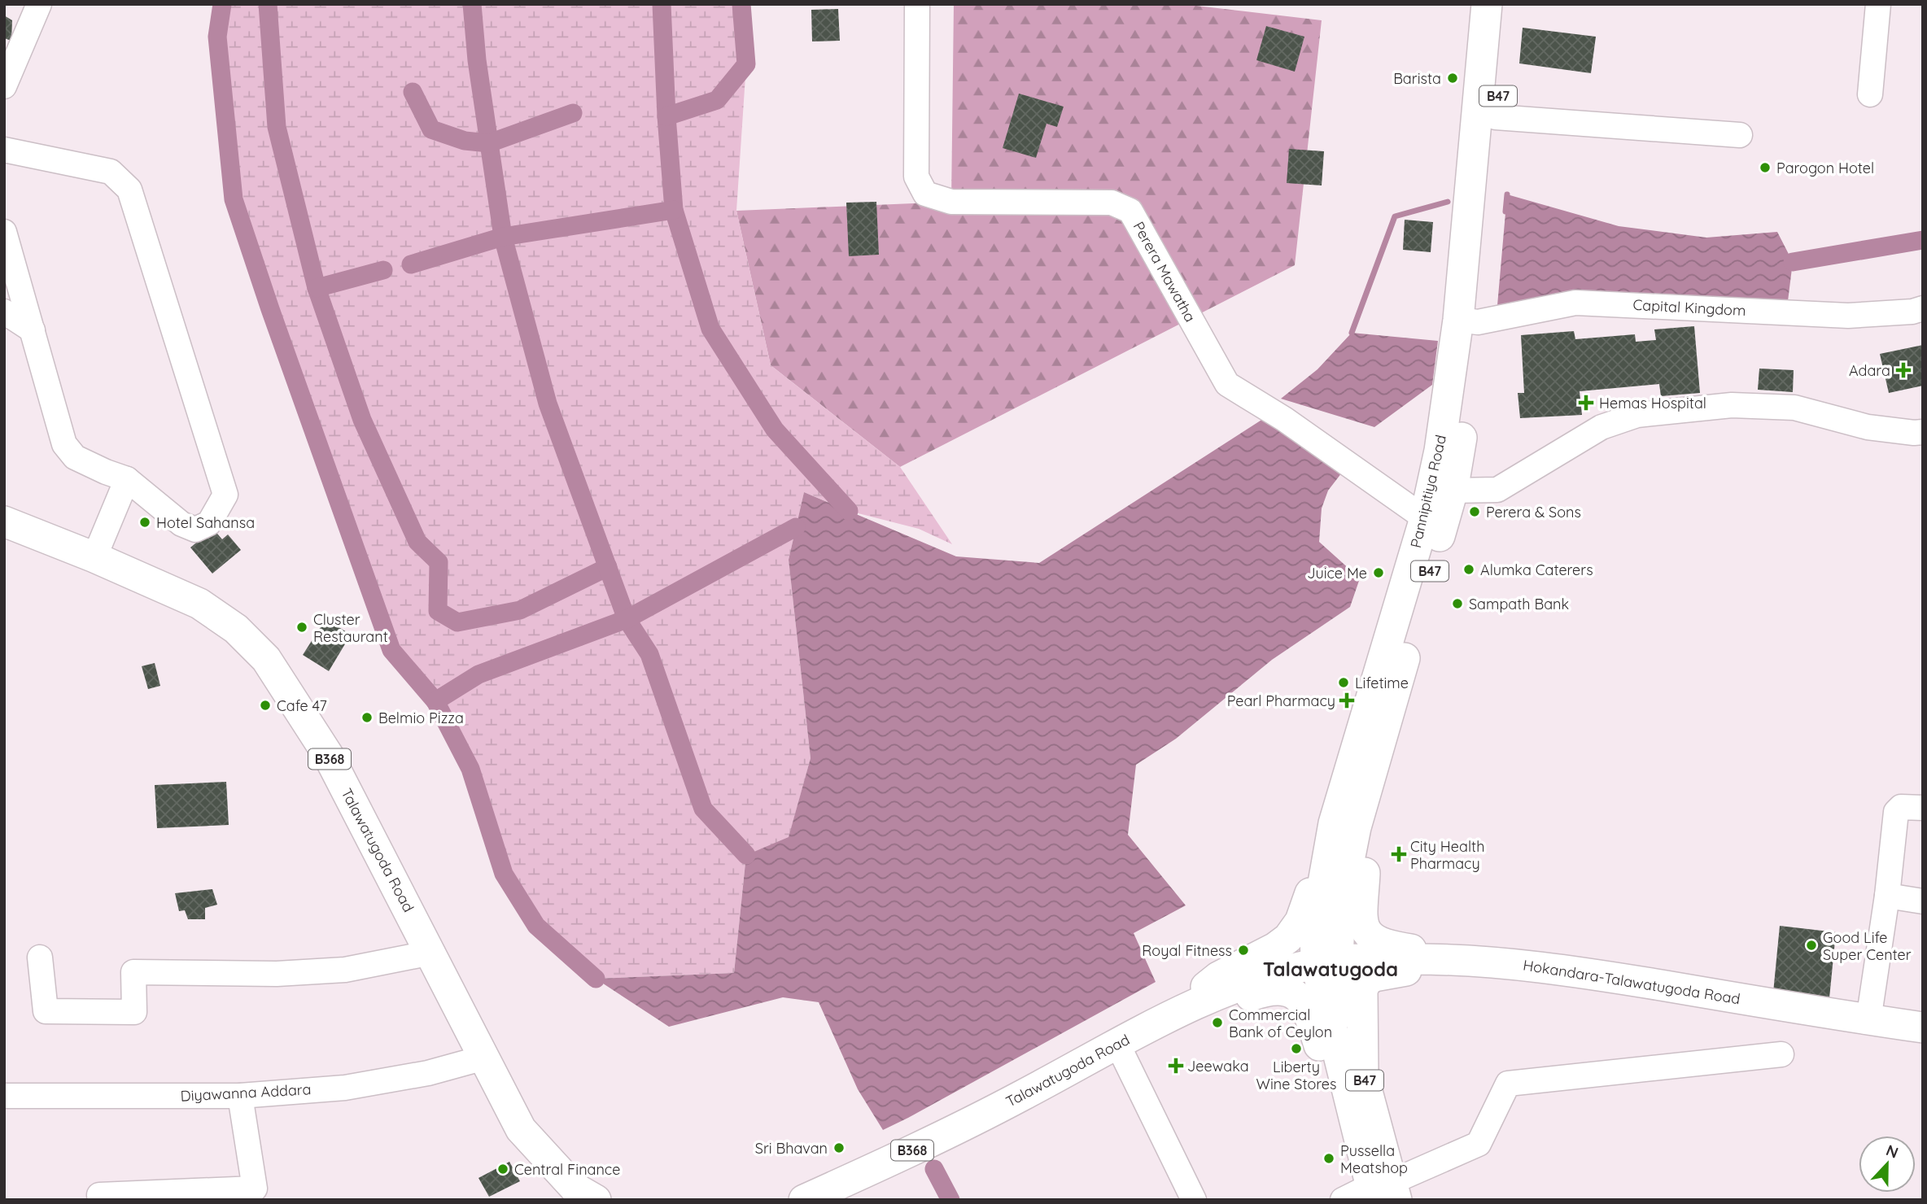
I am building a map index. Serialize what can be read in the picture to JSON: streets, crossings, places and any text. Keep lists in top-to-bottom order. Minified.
{"streets":{"main road":["B47","Pannipitiya Road","B368","Talawatugoda Road","Hokandara-Talawatugoda Road"],"street":["Perera Mawatha","Capital Kingdom","Diyawanna Addara"]},"crossings":[["Perera Mawatha","Pannipitiya Road"],["Capital Kingdom","Pannipitiya Road"],["Pannipitiya Road","Talawatugoda Road"],["Pannipitiya Road","Hokandara-Talawatugoda Road"],["Talawatugoda Road","Hokandara-Talawatugoda Road"],["Talawatugoda Road","Diyawanna Addara"]],"districts":["Talawatugoda"],"places":{"other":["Barista","Parogon Hotel","Perera & Sons","Hotel Sahansa","Alumka Caterers","Juice Me","Sampath Bank","Cluster Restaurant","Lifetime","Cafe 47","Belmio Pizza","Good Life Super Center","Royal Fitness","Commercial Bank of Ceylon","Liberty Wine Stores","Sri Bhavan","Pussella Meatshop","Central Finance"],"health":["Adara","Hemas Hospital","Pearl Pharmacy","City Health Pharmacy","Jeewaka"]},"north":"top"}
